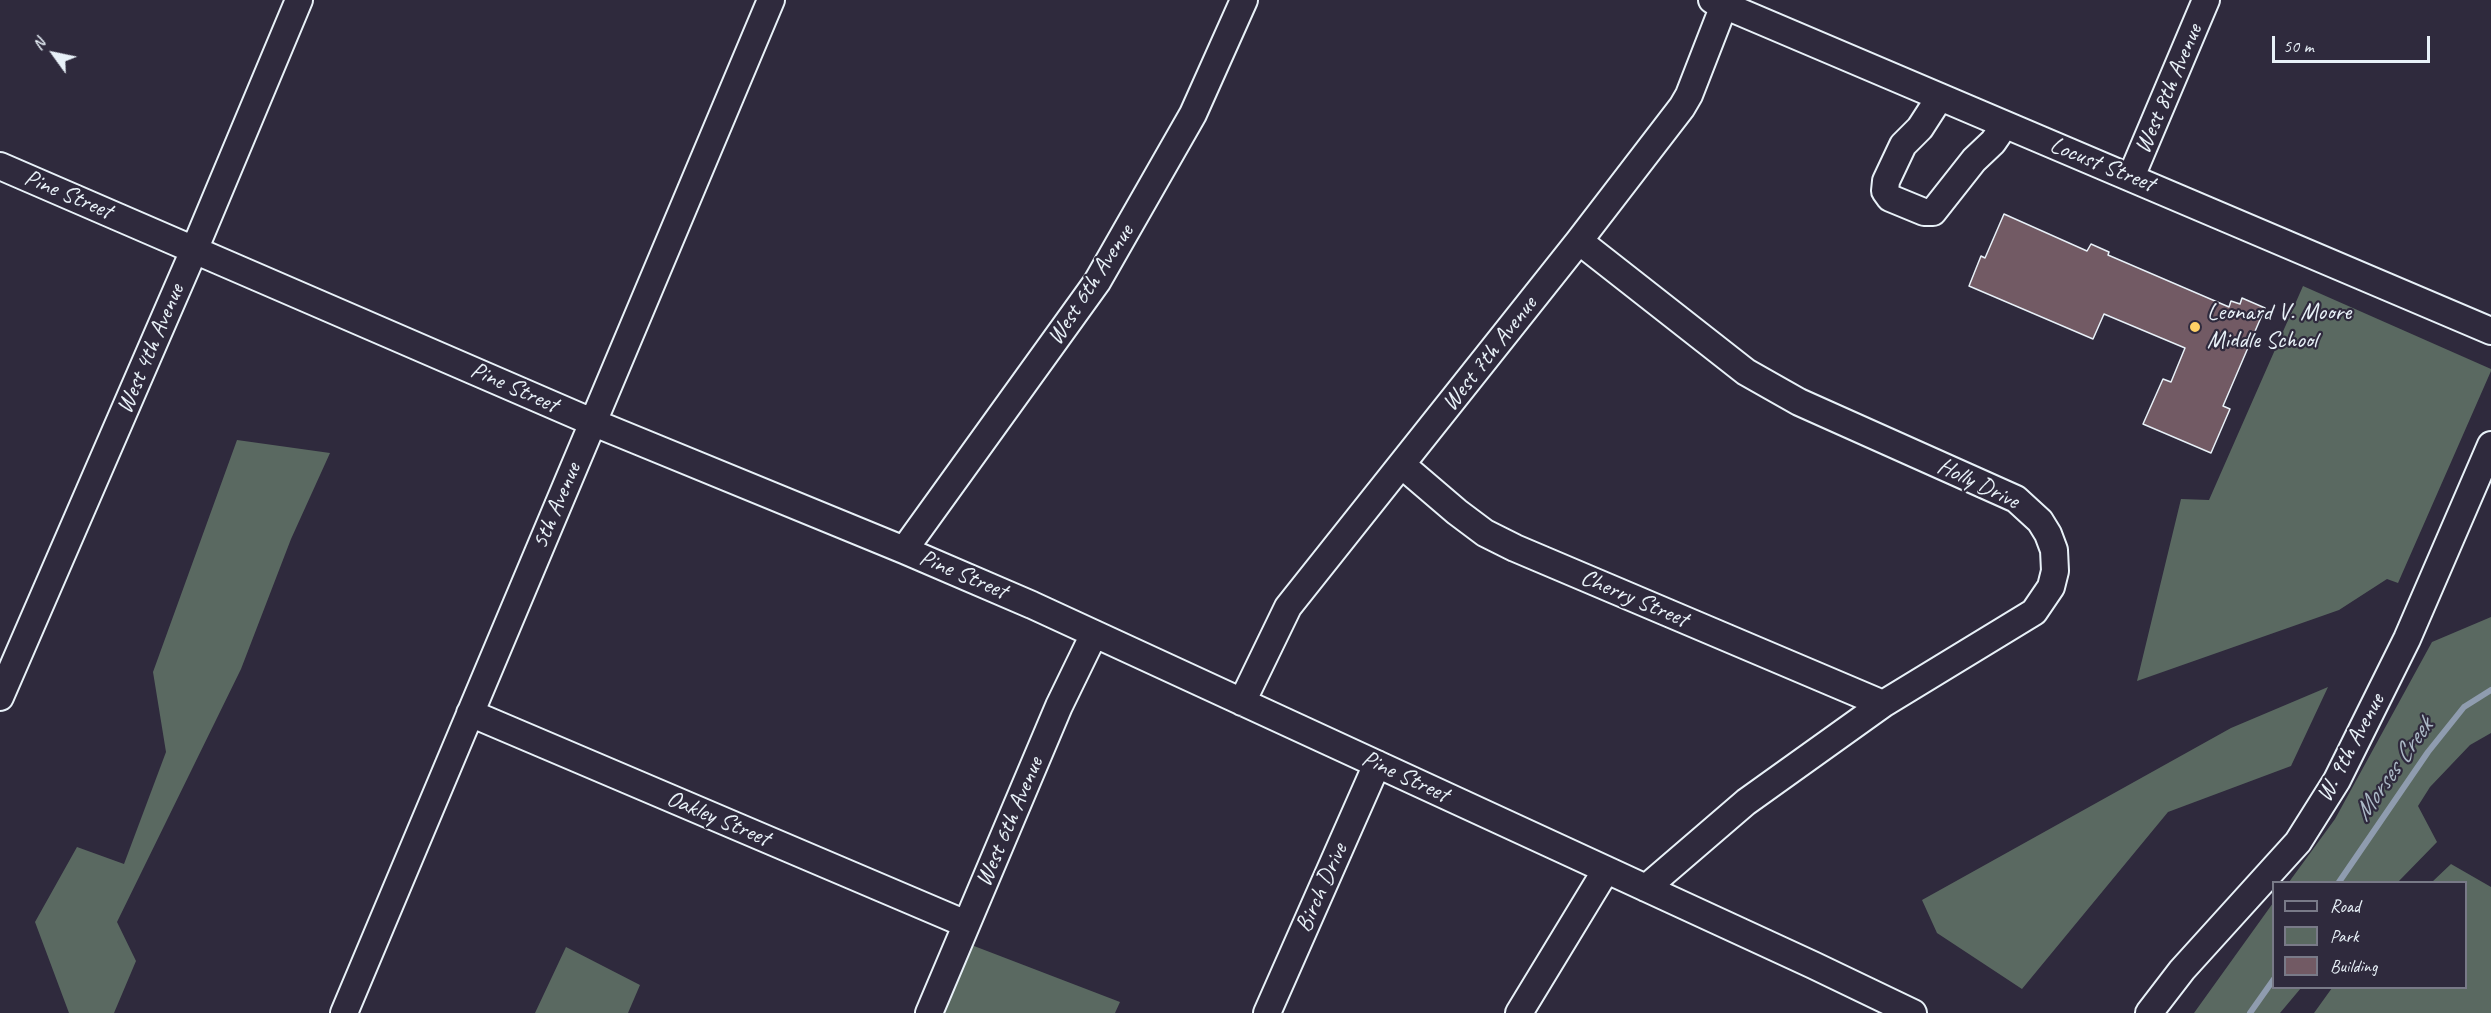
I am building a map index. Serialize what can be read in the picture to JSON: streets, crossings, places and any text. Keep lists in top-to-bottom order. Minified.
{"streets":{"street":["West 8th Avenue","Locust Street","Pine Street","West 6th Avenue","West 4th Avenue","West 7th Avenue","Holly Drive","5th Avenue","Cherry Street","W. 9th Avenue","Oakley Street","Birch Drive"]},"crossings":[["West 8th Avenue","Locust Street"],["Locust Street","West 7th Avenue"],["Pine Street","West 6th Avenue"],["Pine Street","West 4th Avenue"],["Pine Street","West 7th Avenue"],["Pine Street","Holly Drive"],["Pine Street","5th Avenue"],["Pine Street","Birch Drive"],["West 6th Avenue","Oakley Street"],["West 7th Avenue","Holly Drive"],["West 7th Avenue","Cherry Street"],["Holly Drive","Cherry Street"],["5th Avenue","Oakley Street"]],"water":["Morses Creek"],"places":["Leonard V. Moore Middle School"],"legend":["Road","Park","Building"],"scale_bar":"50 m","north":"top left"}
